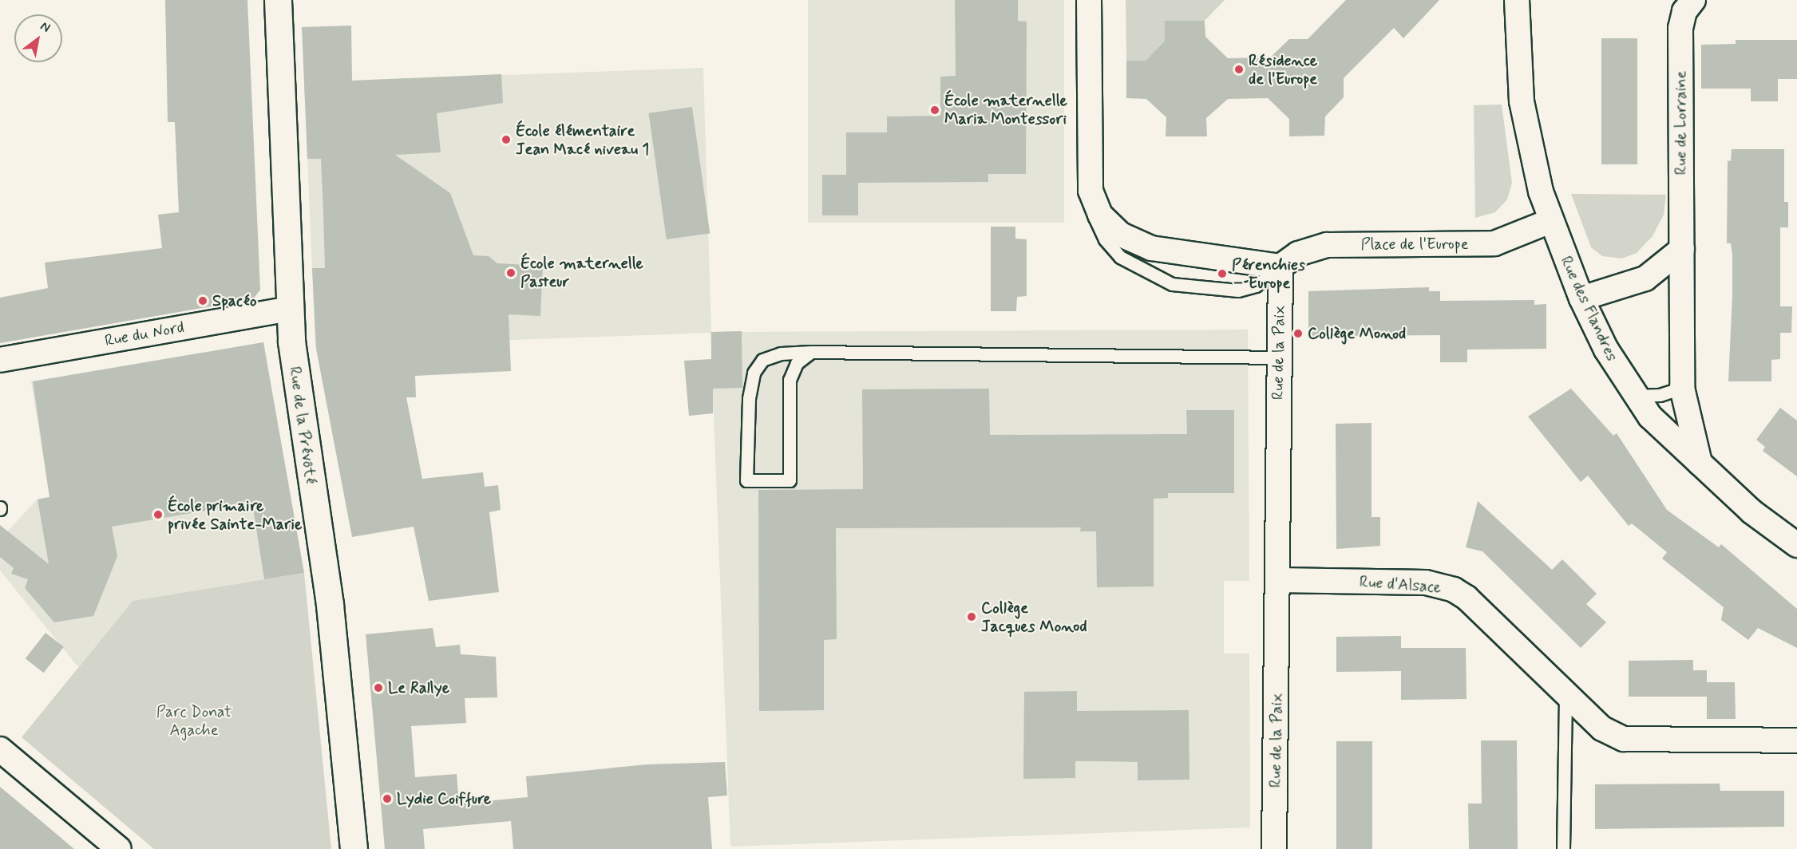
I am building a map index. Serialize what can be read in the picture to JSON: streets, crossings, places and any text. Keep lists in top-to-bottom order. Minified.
{"streets":{"street":["Rue de Lorraine","Place de l'Europe","Rue des Flandres","Rue du Nord","Rue de la Paix","Rue de la Prévôté","Rue d'Alsace"]},"crossings":[["Rue de Lorraine","Rue des Flandres"],["Place de l'Europe","Rue des Flandres"],["Place de l'Europe","Rue de la Paix"],["Rue du Nord","Rue de la Prévôté"],["Rue de la Paix","Rue d'Alsace"]],"parks":["Parc Donat Agache"],"places":["Résidence de l'Europe","École maternelle Maria Montessori","École élémentaire Jean Macé niveau 1","École maternelle Pasteur","Pérenchies – Europe","Spacéo","Collège Monod","École primaire privée Sainte-Marie","Collège Jacques Monod","Le Rallye","Lydie Coiffure"],"north":"top right"}
